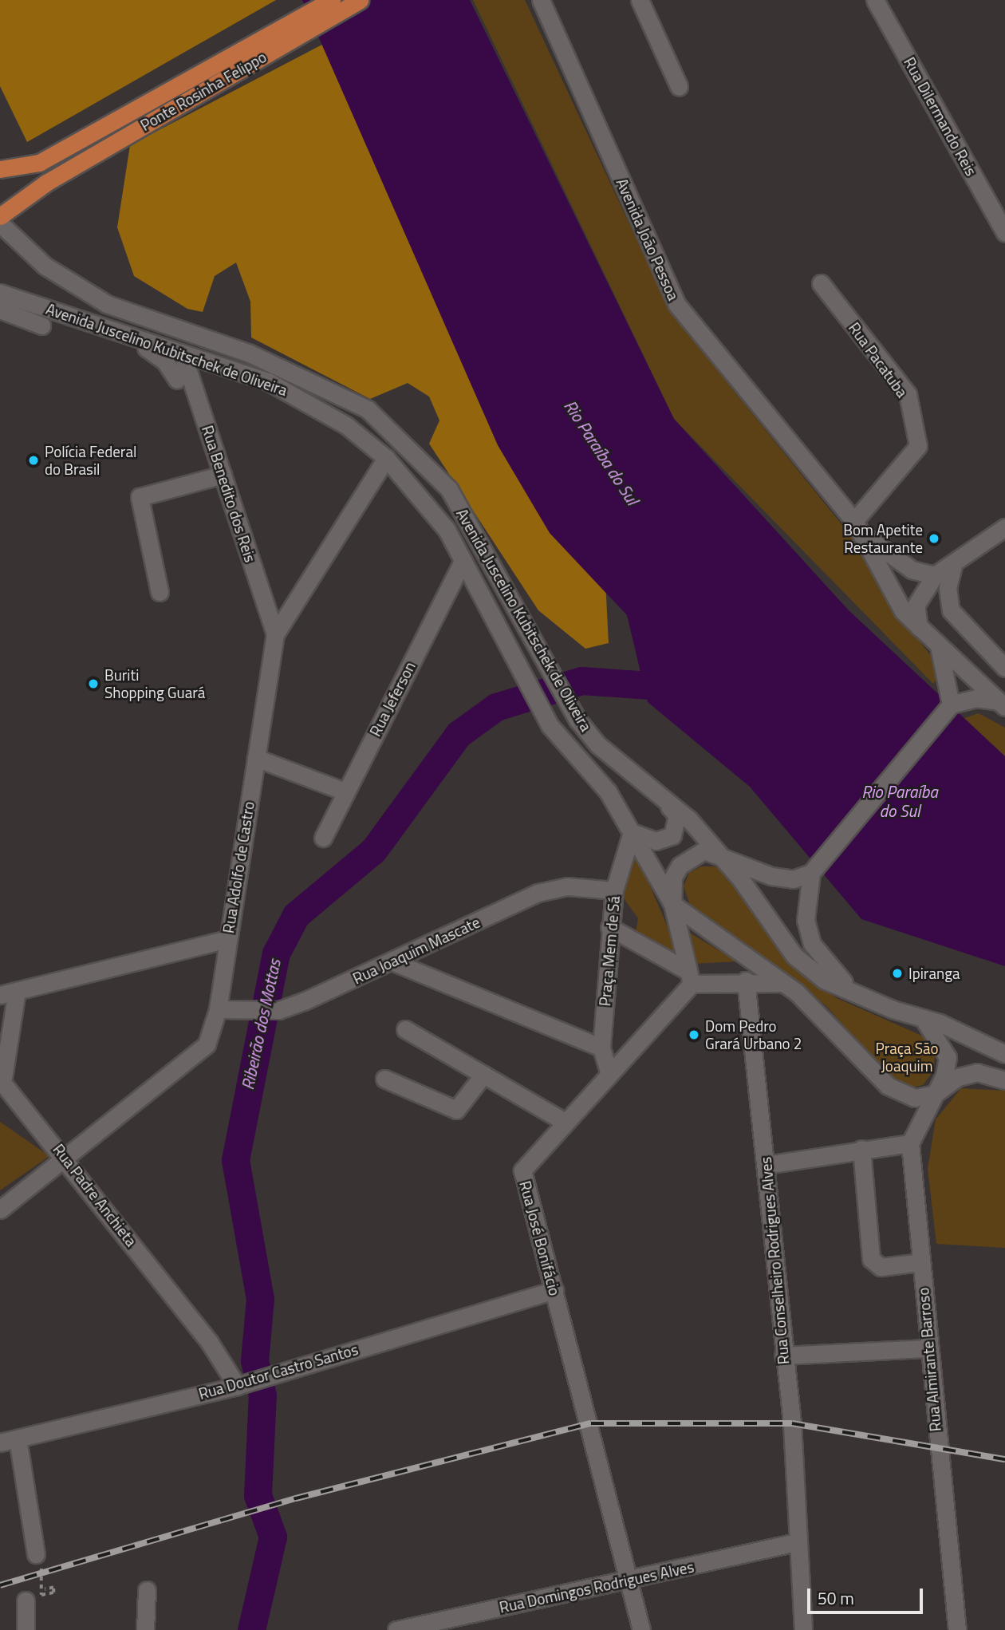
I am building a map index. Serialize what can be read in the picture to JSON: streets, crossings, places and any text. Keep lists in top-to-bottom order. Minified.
{"streets":{"main road":["Ponte Rosinha Felippo"],"street":["Rua Dilermando Reis","Avenida João Pessoa","Avenida Juscelino Kubitschek de Oliveira","Rua Pacatuba","Rua Benedito dos Reis","Rua Jeferson","Rua Adolfo de Castro","Rua Joaquim Mascate","Praça Mem de Sá","Rua Padre Anchieta","Rua José Bonifácio","Rua Conselheiro Rodrigues Alves","Rua Almirante Barroso","Rua Doutor Castro Santos","Rua Domingos Rodrigues Alves"]},"crossings":[["Avenida João Pessoa","Rua Pacatuba"],["Avenida Juscelino Kubitschek de Oliveira","Rua Benedito dos Reis"],["Avenida Juscelino Kubitschek de Oliveira","Rua Jeferson"],["Avenida Juscelino Kubitschek de Oliveira","Rua Adolfo de Castro"],["Avenida Juscelino Kubitschek de Oliveira","Praça Mem de Sá"],["Rua Benedito dos Reis","Rua Adolfo de Castro"],["Rua Adolfo de Castro","Rua Joaquim Mascate"],["Rua Adolfo de Castro","Rua Padre Anchieta"],["Rua Joaquim Mascate","Praça Mem de Sá"],["Praça Mem de Sá","Rua José Bonifácio"],["Rua Padre Anchieta","Rua Doutor Castro Santos"],["Rua José Bonifácio","Rua Doutor Castro Santos"],["Rua José Bonifácio","Rua Domingos Rodrigues Alves"],["Rua Conselheiro Rodrigues Alves","Rua Domingos Rodrigues Alves"]],"water":["Rio Paraíba do Sul","Ribeirão dos Mottas"],"parks":["Praça São Joaquim"],"places":["Polícia Federal do Brasil","Bom Apetite Restaurante","Buriti Shopping Guará","Ipiranga","Dom Pedro Grará Urbano 2"],"scale_bar":"50 m"}
